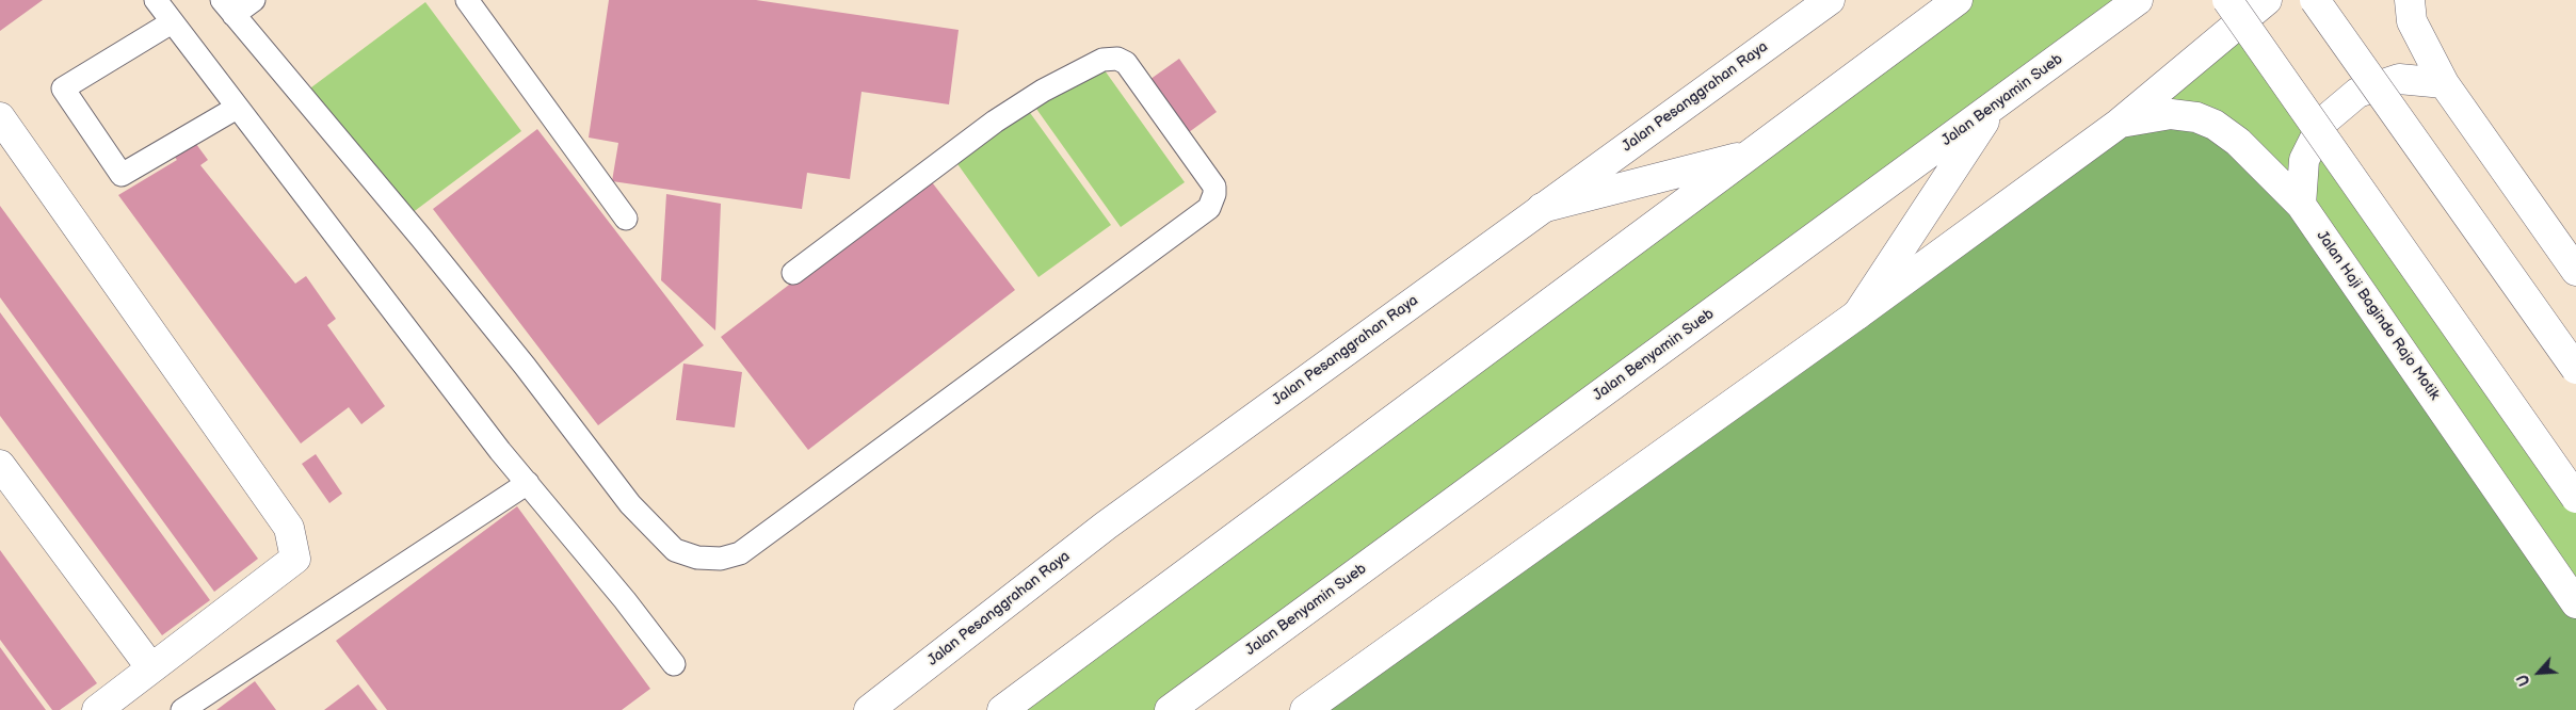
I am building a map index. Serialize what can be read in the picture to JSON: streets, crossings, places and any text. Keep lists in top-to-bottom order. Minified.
{"streets":{"main road":["Jalan Pesanggrahan Raya","Jalan Benyamin Sueb","Jalan Haji Bagindo Rajo Motik"]},"north":"bottom left"}
